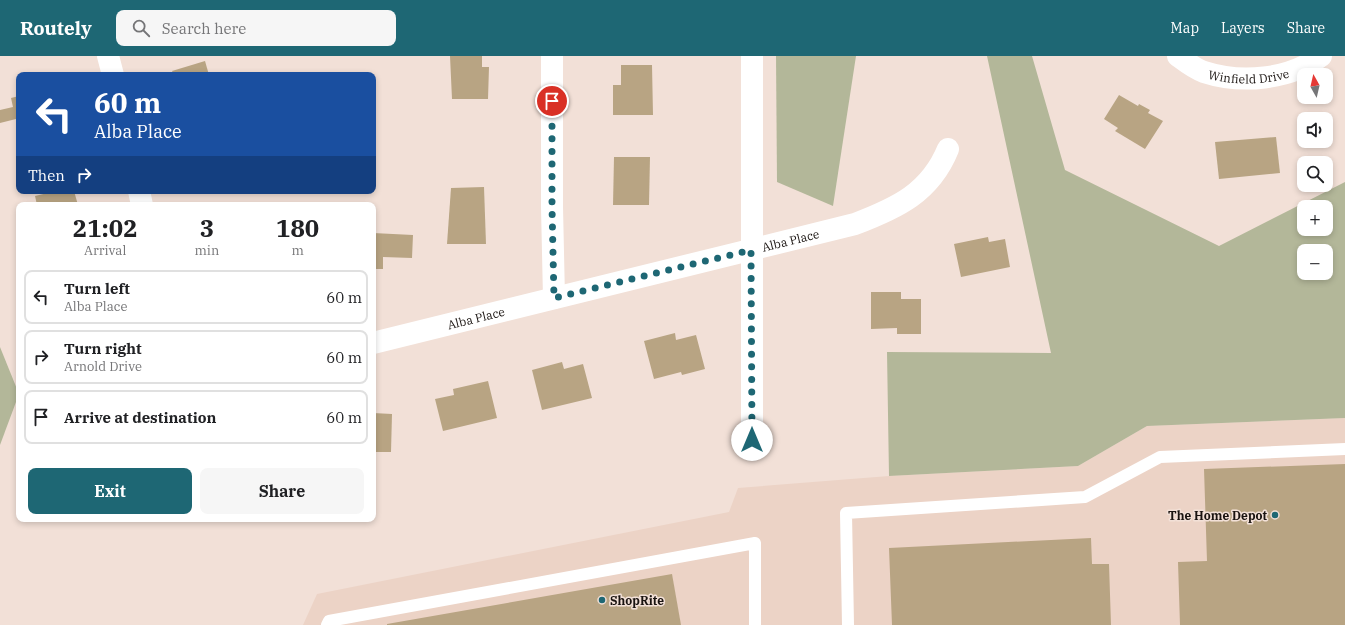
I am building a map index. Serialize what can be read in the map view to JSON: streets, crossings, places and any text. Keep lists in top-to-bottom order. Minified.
{"streets":{"street":["Winfield Drive","Alba Place"]},"places":["The Home Depot","ShopRite"],"north":"top","page":{"header":"Routely","search":"Search here","nav":["Map","Layers","Share"],"map_buttons":["+","−"],"turn":["60 m","Alba Place"],"then":"Then","eta":["21:02","Arrival","3","min","180","m"],"list":[{"name":"Turn left","note":"Alba Place","value":"60 m"},{"name":"Turn right","note":"Arnold Drive","value":"60 m"},{"name":"Arrive at destination","value":"60 m"}],"buttons":["Exit","Share"]}}
